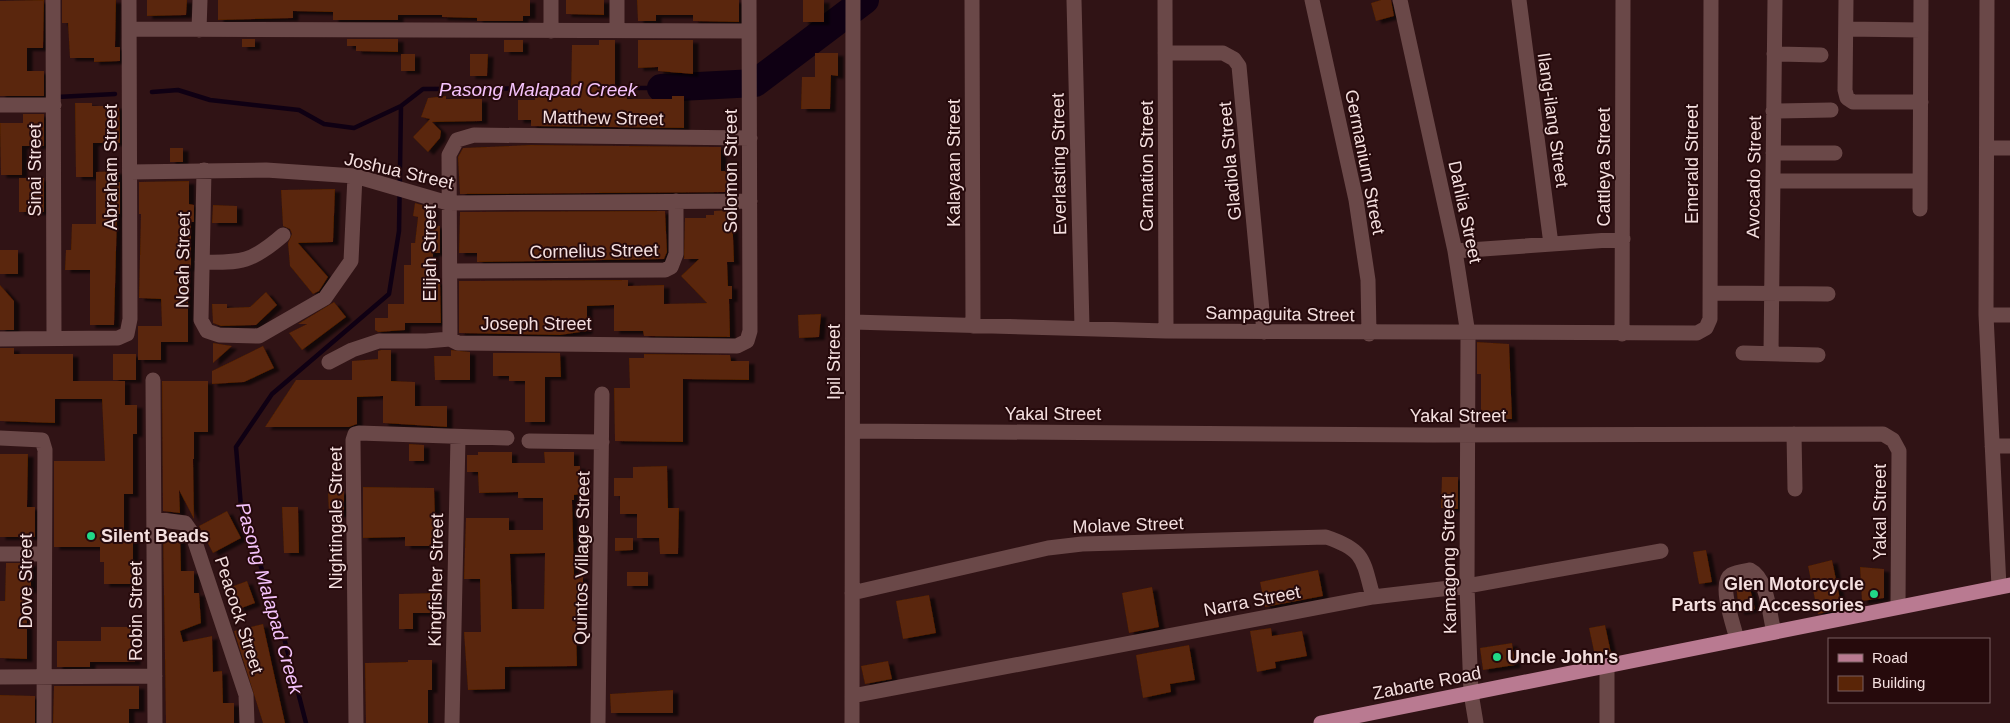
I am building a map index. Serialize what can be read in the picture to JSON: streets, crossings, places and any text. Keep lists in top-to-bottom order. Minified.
{"streets":{"main road":["Zabarte Road"],"street":["Matthew Street","Ilang-ilang Street","Gladiola Street","Germanium Street","Kalayaan Street","Everlasting Street","Emerald Street","Carnation Street","Abraham Street","Cattleya Street","Sinai Street","Joshua Street","Solomon Street","Avocado Street","Dahlia Street","Cornelius Street","Elijah Street","Noah Street","Sampaguita Street","Joseph Street","Ipil Street","Yakal Street","Nightingale Street","Molave Street","Quintos Village Street","Kamagong Street","Kingfisher Street","Dove Street","Narra Street","Robin Street","Peacock Street"]},"crossings":[["Matthew Street","Solomon Street"],["Matthew Street","Elijah Street"],["Gladiola Street","Carnation Street"],["Gladiola Street","Sampaguita Street"],["Germanium Street","Sampaguita Street"],["Kalayaan Street","Sampaguita Street"],["Everlasting Street","Sampaguita Street"],["Emerald Street","Sampaguita Street"],["Carnation Street","Sampaguita Street"],["Abraham Street","Sinai Street"],["Abraham Street","Joshua Street"],["Cattleya Street","Sampaguita Street"],["Joshua Street","Solomon Street"],["Joshua Street","Cornelius Street"],["Joshua Street","Elijah Street"],["Joshua Street","Noah Street"],["Solomon Street","Joseph Street"],["Dahlia Street","Sampaguita Street"],["Dahlia Street","Yakal Street"],["Dahlia Street","Kamagong Street"],["Cornelius Street","Elijah Street"],["Elijah Street","Joseph Street"],["Sampaguita Street","Ipil Street"],["Ipil Street","Yakal Street"],["Ipil Street","Molave Street"],["Ipil Street","Narra Street"],["Yakal Street","Kamagong Street"],["Yakal Street","Zabarte Road"],["Nightingale Street","Kingfisher Street"],["Molave Street","Narra Street"],["Kamagong Street","Narra Street"],["Kamagong Street","Zabarte Road"],["Robin Street","Peacock Street"]],"water":["Pasong Malapad Creek"],"places":["Silent Beads","Glen Motorcycle Parts and Accessories","Uncle John's"],"legend":["Road","Building"]}
